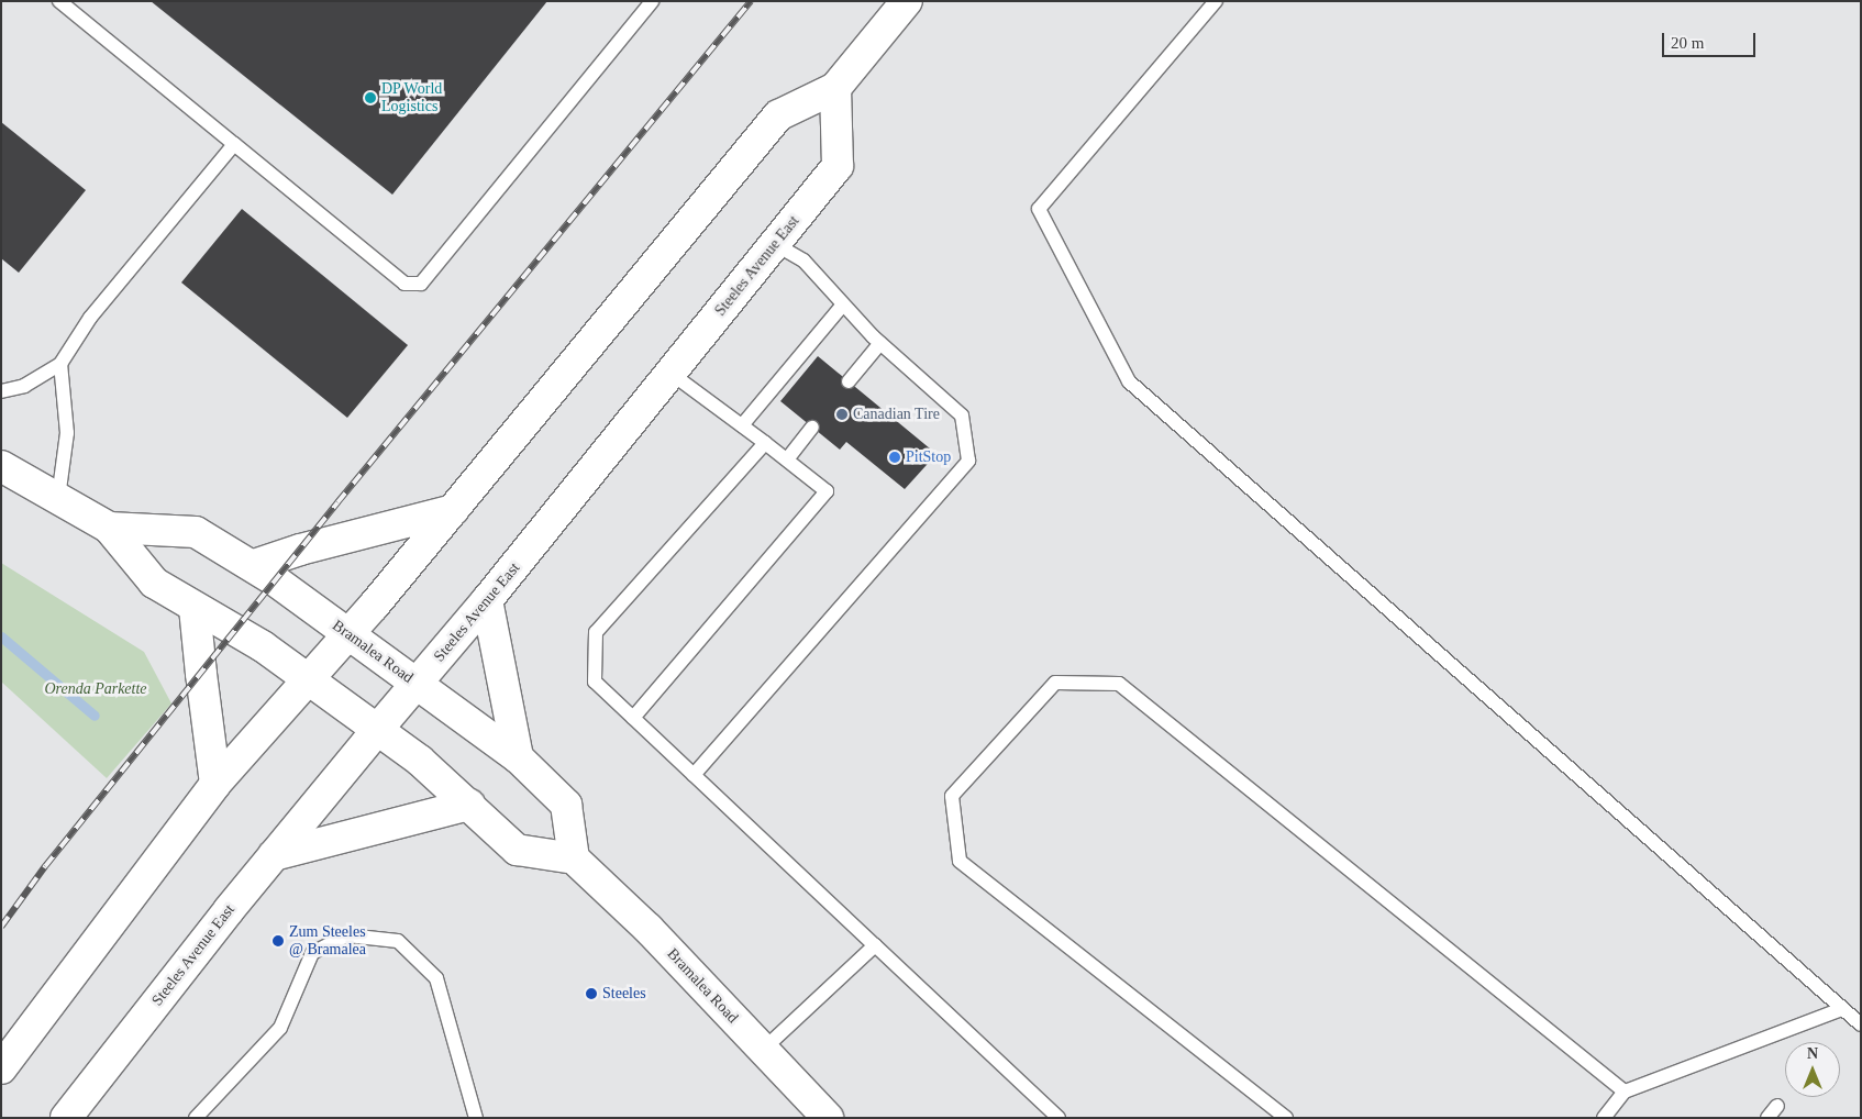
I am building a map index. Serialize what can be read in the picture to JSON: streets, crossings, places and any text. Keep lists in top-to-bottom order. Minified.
{"streets":{"main road":["Steeles Avenue East","Bramalea Road"]},"crossings":[["Steeles Avenue East","Bramalea Road"]],"parks":["Orenda Parkette"],"places":["DP World Logistics","Canadian Tire","PitStop","Zum Steeles @ Bramalea","Steeles"],"scale_bar":"20 m","north":"top"}
